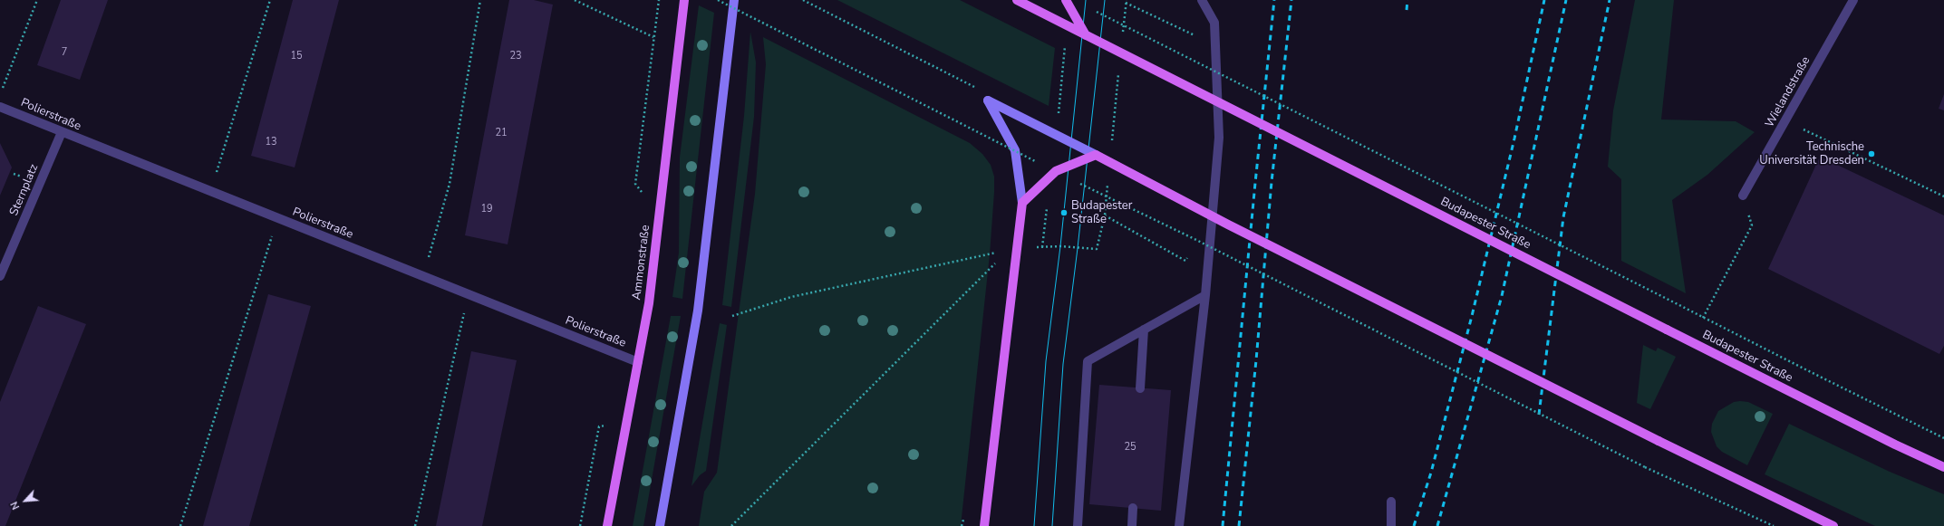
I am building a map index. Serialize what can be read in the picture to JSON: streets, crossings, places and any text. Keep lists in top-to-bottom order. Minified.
{"streets":{"main road":["Budapester Straße","Ammonstraße"],"street":["Wielandstraße","Polierstraße","Sternplatz"]},"crossings":[["Polierstraße","Sternplatz"],["Polierstraße","Ammonstraße"]],"places":["Technische Universität Dresden","Budapester Straße"],"house_numbers":["7","15","23","21","13","19","25"],"north":"bottom left"}
